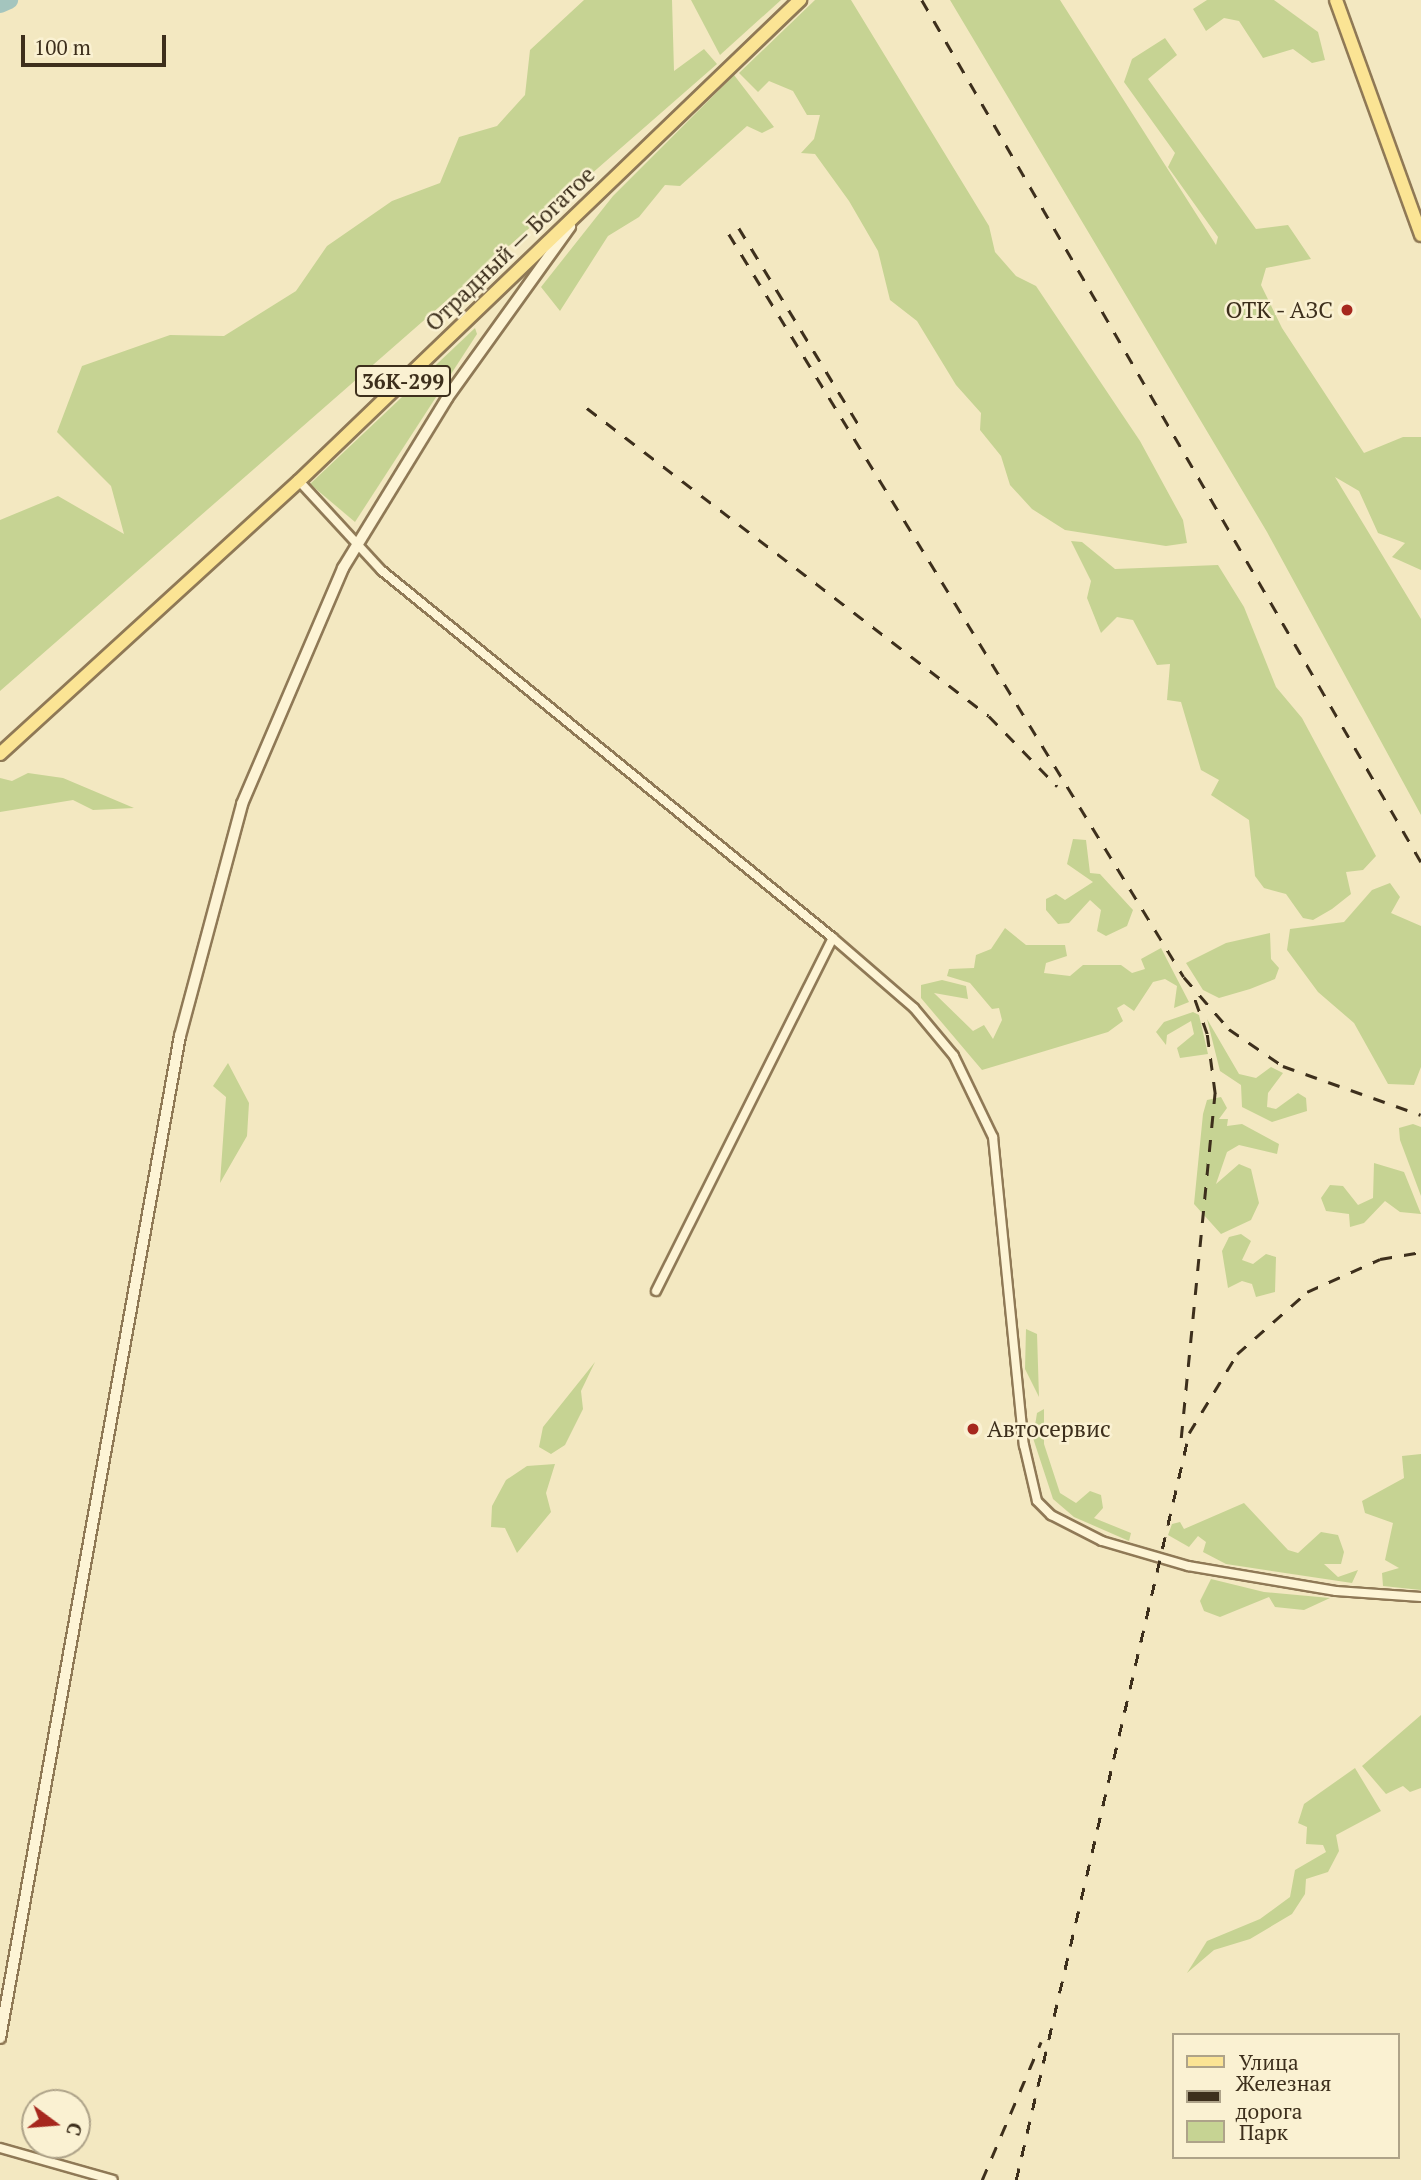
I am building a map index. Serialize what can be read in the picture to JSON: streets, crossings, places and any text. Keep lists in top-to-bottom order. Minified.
{"streets":{"main road":["Отрадный — Богатое","36К-299"]},"places":["ОТК - АЗС","Автосервис"],"legend":["Улица","Железная дорога","Парк"],"scale_bar":"100 m","north":"right"}
